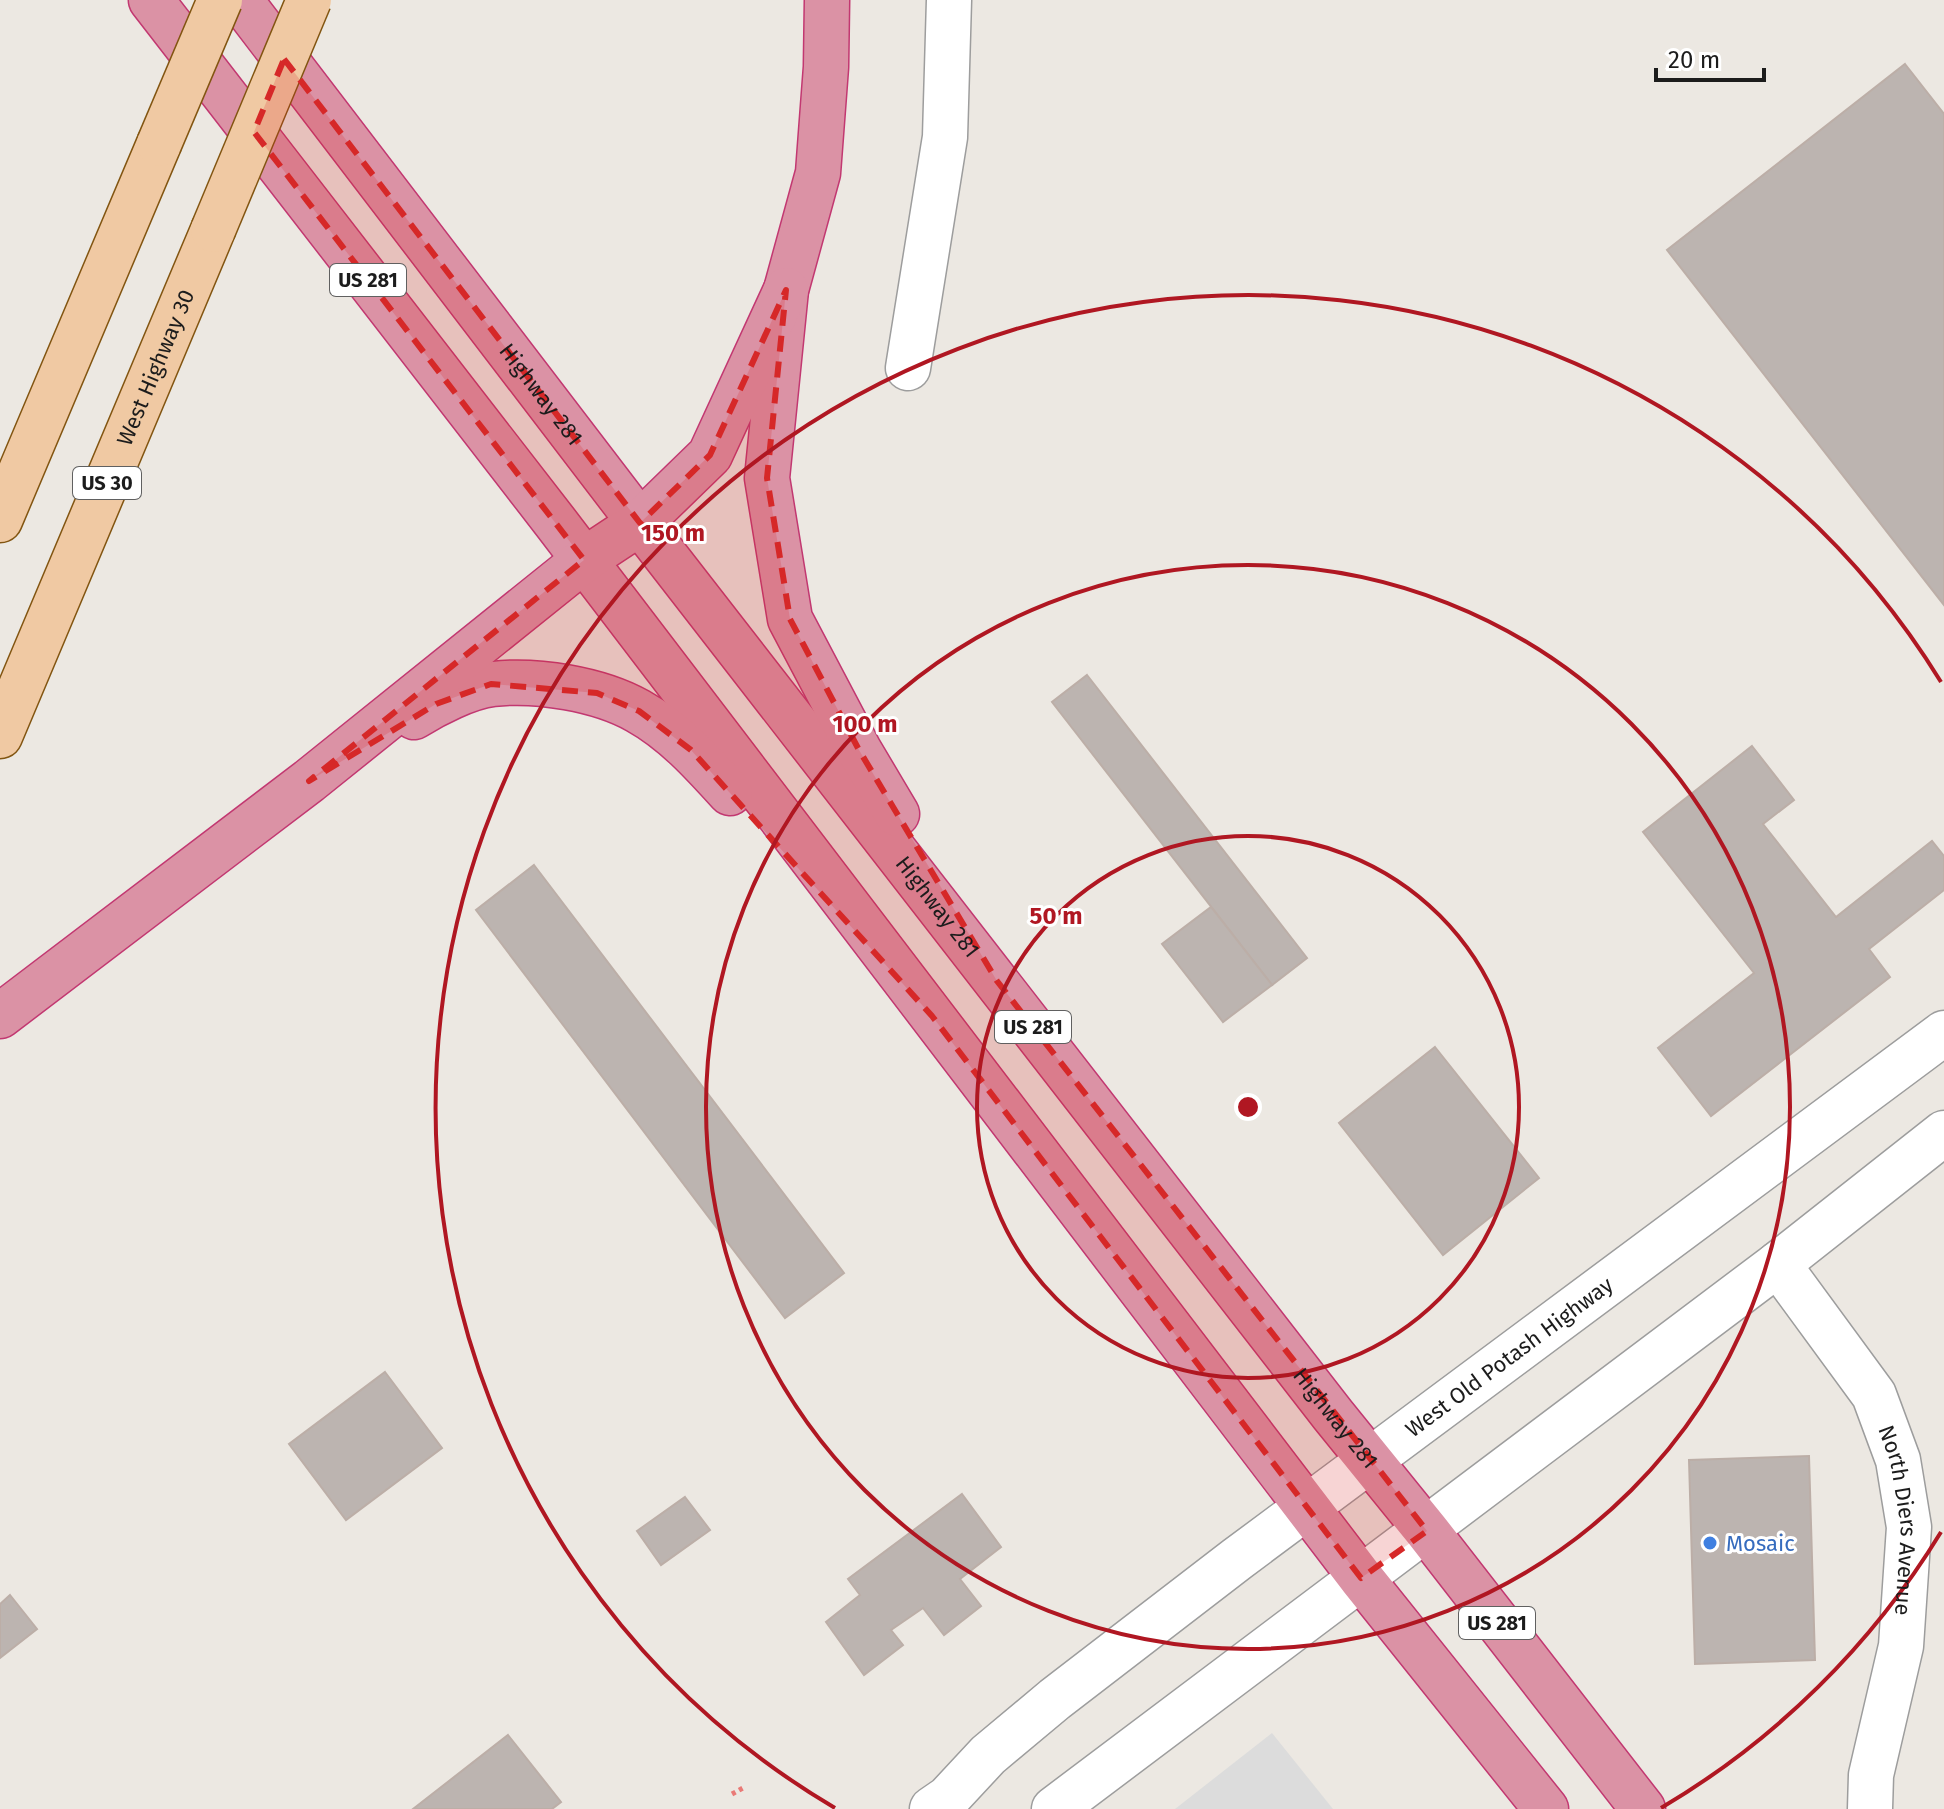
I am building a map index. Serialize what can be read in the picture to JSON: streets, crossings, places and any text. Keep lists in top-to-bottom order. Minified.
{"streets":{"highway":["US 281","Highway 281"],"main road":["West Highway 30","US 30"],"street":["West Old Potash Highway","North Diers Avenue"]},"crossings":[["US 281","West Old Potash Highway"],["Highway 281","West Old Potash Highway"]],"places":["Mosaic"],"scale_bar":"20 m","rings":["150 m","100 m","50 m"]}
